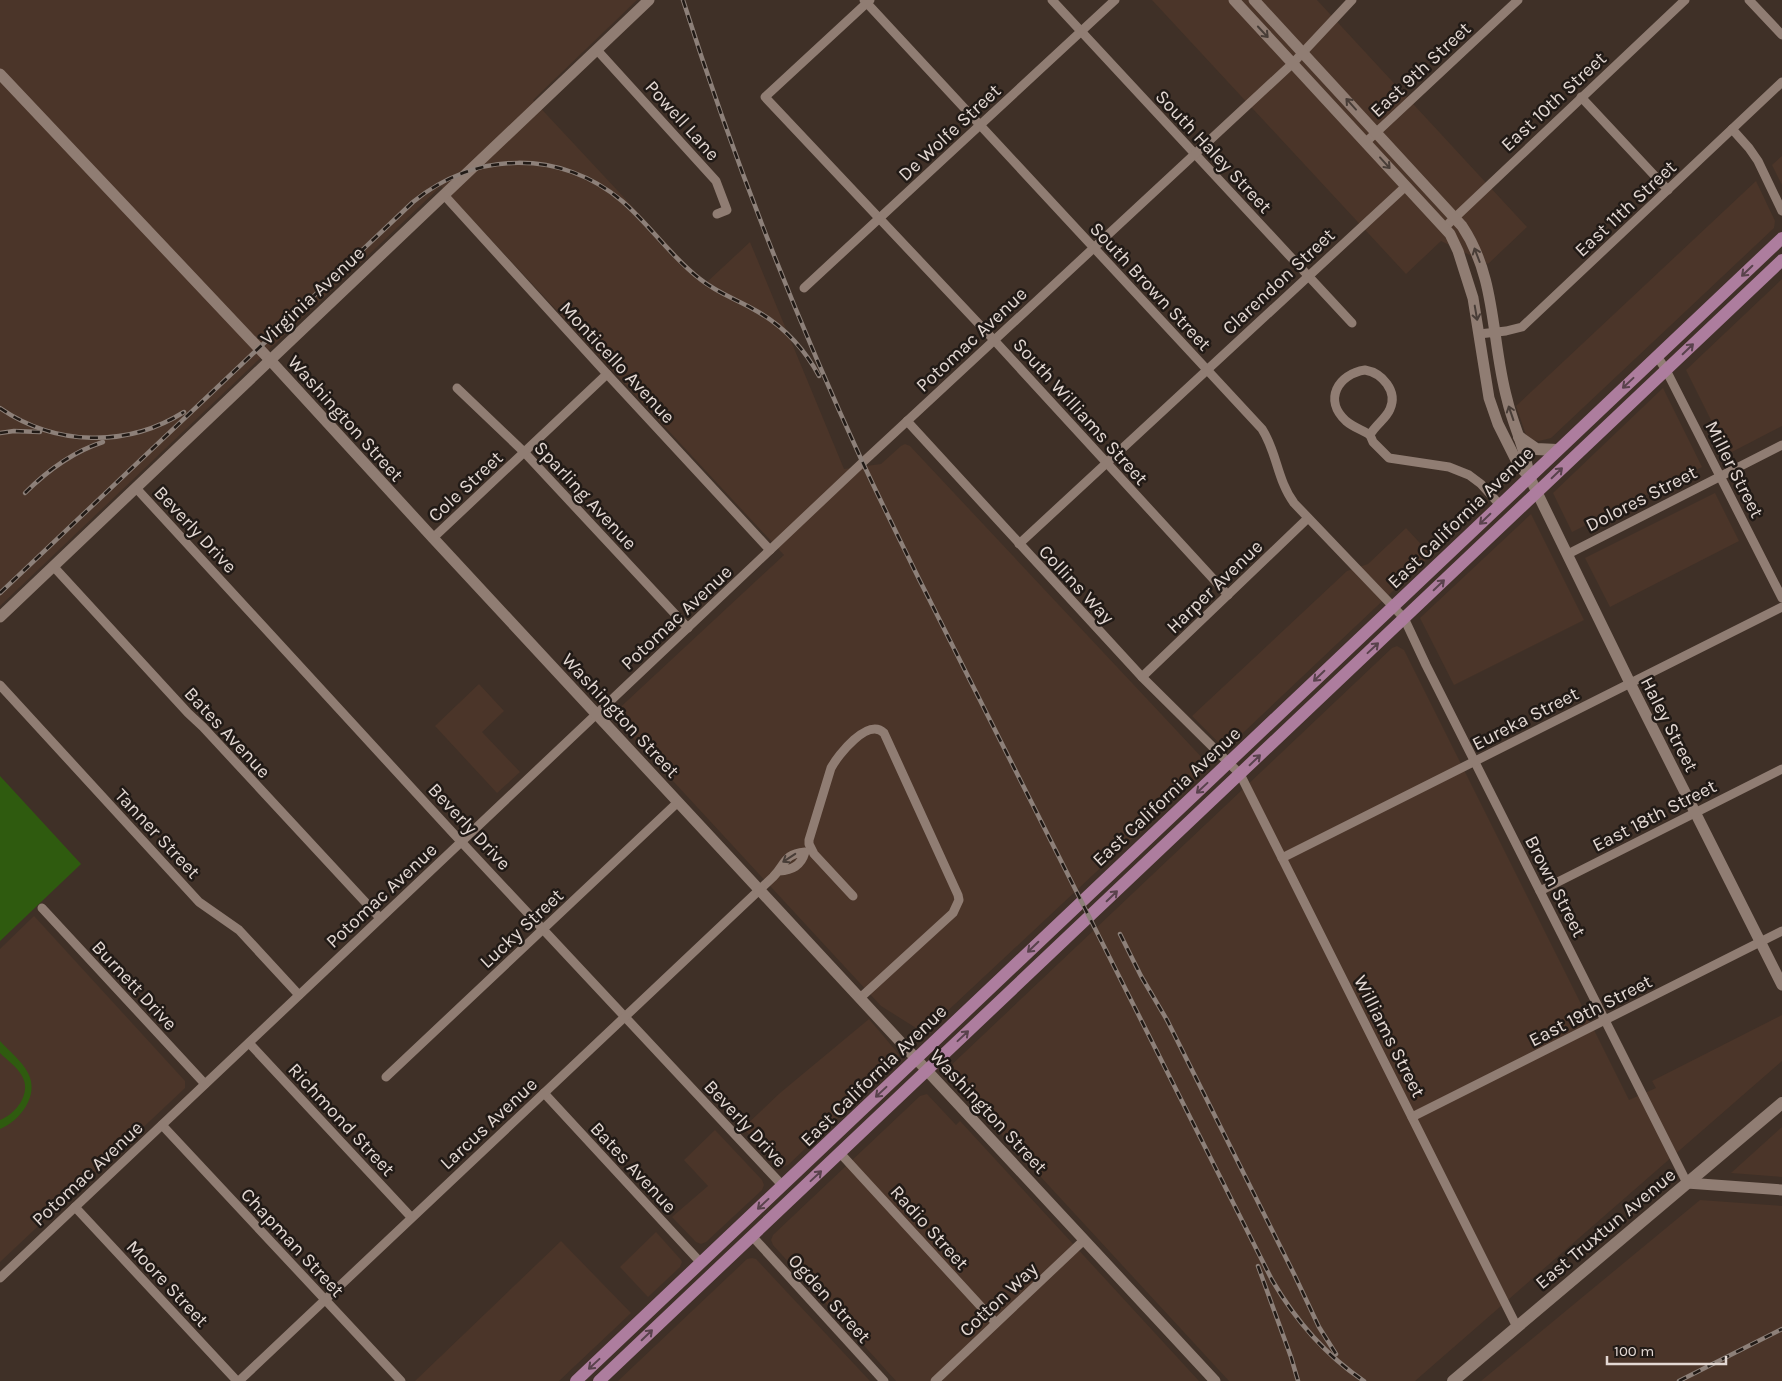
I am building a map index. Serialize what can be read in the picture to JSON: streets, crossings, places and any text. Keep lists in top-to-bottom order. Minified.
{"streets":{"main road":["East California Avenue","East Truxtun Avenue"],"street":["East 9th Street","East 10th Street","Powell Lane","De Wolfe Street","South Haley Street","East 11th Street","Clarendon Street","South Brown Street","Virginia Avenue","Potomac Avenue","Monticello Avenue","South Williams Street","Washington Street","Miller Street","Cole Street","Sparling Avenue","Dolores Street","Beverly Drive","Collins Way","Harper Avenue","Eureka Street","Haley Street","Bates Avenue","East 18th Street","Tanner Street","Brown Street","Lucky Street","Burnett Drive","East 19th Street","Williams Street","Richmond Street","Larcus Avenue","Radio Street","Chapman Street","Moore Street","Ogden Street","Cotton Way"]},"crossings":[["Powell Lane","Virginia Avenue"],["De Wolfe Street","South Haley Street"],["De Wolfe Street","South Brown Street"],["De Wolfe Street","South Williams Street"],["South Haley Street","Clarendon Street"],["South Haley Street","Potomac Avenue"],["Clarendon Street","South Brown Street"],["Clarendon Street","South Williams Street"],["Clarendon Street","Collins Way"],["South Brown Street","Potomac Avenue"],["South Brown Street","South Williams Street"],["South Brown Street","East California Avenue"],["South Brown Street","Harper Avenue"],["South Brown Street","Brown Street"],["Virginia Avenue","Monticello Avenue"],["Virginia Avenue","Washington Street"],["Virginia Avenue","Beverly Drive"],["Virginia Avenue","Bates Avenue"],["Potomac Avenue","Monticello Avenue"],["Potomac Avenue","South Williams Street"],["Potomac Avenue","Washington Street"],["Potomac Avenue","Sparling Avenue"],["Potomac Avenue","Beverly Drive"],["Potomac Avenue","Collins Way"],["Potomac Avenue","Bates Avenue"],["Potomac Avenue","Tanner Street"],["Potomac Avenue","Burnett Drive"],["Potomac Avenue","Richmond Street"],["Potomac Avenue","Chapman Street"],["Potomac Avenue","Moore Street"],["Monticello Avenue","Cole Street"],["South Williams Street","Harper Avenue"],["Washington Street","Cole Street"],["Washington Street","East California Avenue"],["Washington Street","Lucky Street"],["Washington Street","Larcus Avenue"],["Washington Street","Cotton Way"],["Miller Street","Dolores Street"],["Miller Street","East California Avenue"],["Cole Street","Sparling Avenue"],["Dolores Street","Haley Street"],["East California Avenue","Beverly Drive"],["East California Avenue","Collins Way"],["East California Avenue","Haley Street"],["East California Avenue","Bates Avenue"],["East California Avenue","Brown Street"],["East California Avenue","Williams Street"],["East California Avenue","Radio Street"],["East California Avenue","Ogden Street"],["Beverly Drive","Lucky Street"],["Beverly Drive","Larcus Avenue"],["Collins Way","Harper Avenue"],["Collins Way","Williams Street"],["Eureka Street","Haley Street"],["Eureka Street","Brown Street"],["Eureka Street","Williams Street"],["Haley Street","East 18th Street"],["Haley Street","East 19th Street"],["Bates Avenue","Larcus Avenue"],["East 18th Street","Brown Street"],["Brown Street","East 19th Street"],["Brown Street","East Truxtun Avenue"],["East 19th Street","Williams Street"],["Williams Street","East Truxtun Avenue"],["Richmond Street","Larcus Avenue"],["Larcus Avenue","Chapman Street"],["Larcus Avenue","Moore Street"],["Radio Street","Cotton Way"]],"scale_bar":"100 m"}
